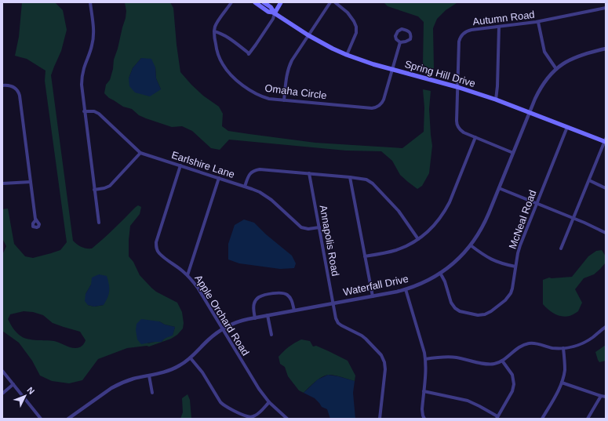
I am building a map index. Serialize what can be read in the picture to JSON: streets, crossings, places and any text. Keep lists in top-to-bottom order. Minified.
{"streets":{"main road":["Spring Hill Drive"],"street":["Autumn Road","Omaha Circle","Earlshire Lane","McNeal Road","Annapolis Road","Waterfall Drive","Apple Orchard Road"]},"crossings":[["Autumn Road","Spring Hill Drive"],["Autumn Road","Waterfall Drive"],["Spring Hill Drive","Omaha Circle"],["Spring Hill Drive","McNeal Road"],["Spring Hill Drive","Waterfall Drive"],["Earlshire Lane","Annapolis Road"],["Earlshire Lane","Apple Orchard Road"],["McNeal Road","Waterfall Drive"],["Annapolis Road","Waterfall Drive"],["Waterfall Drive","Apple Orchard Road"]],"north":"top right"}
